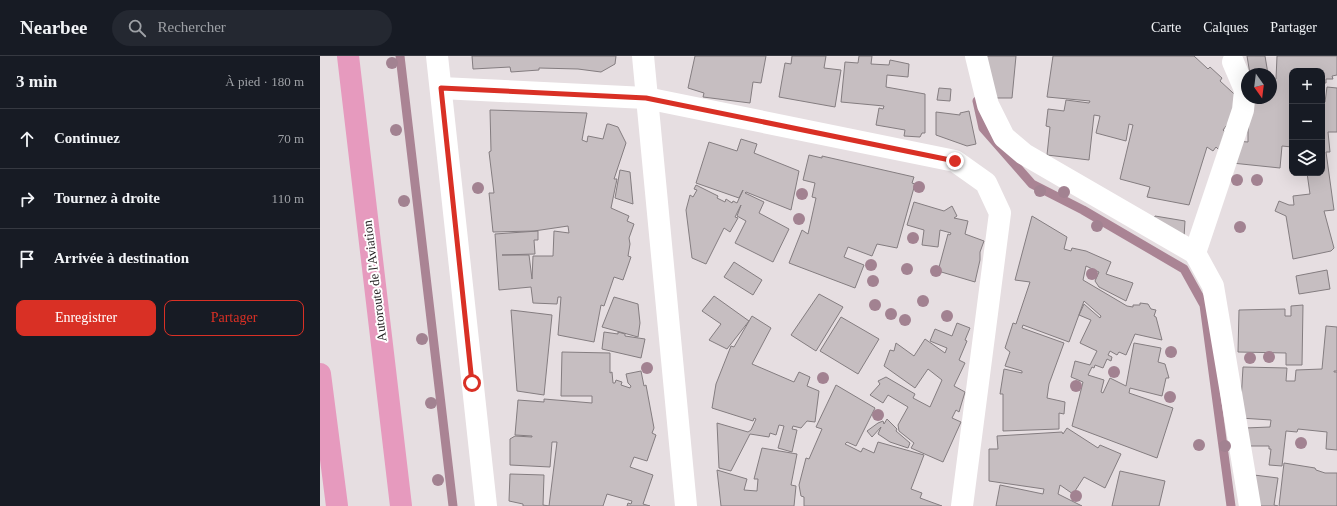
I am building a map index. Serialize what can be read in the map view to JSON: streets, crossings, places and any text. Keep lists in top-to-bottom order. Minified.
{"streets":{"highway":["Autoroute de l'Aviation"]},"north":"bottom","page":{"header":"Nearbee","search":"Rechercher","nav":["Carte","Calques","Partager"],"heading":["3 min","À pied · 180 m"],"map_buttons":["+","−"],"list":[["Continuez","70 m"],["Tournez à droite","110 m"],"Arrivée à destination"],"buttons":["Enregistrer","Partager"]}}
